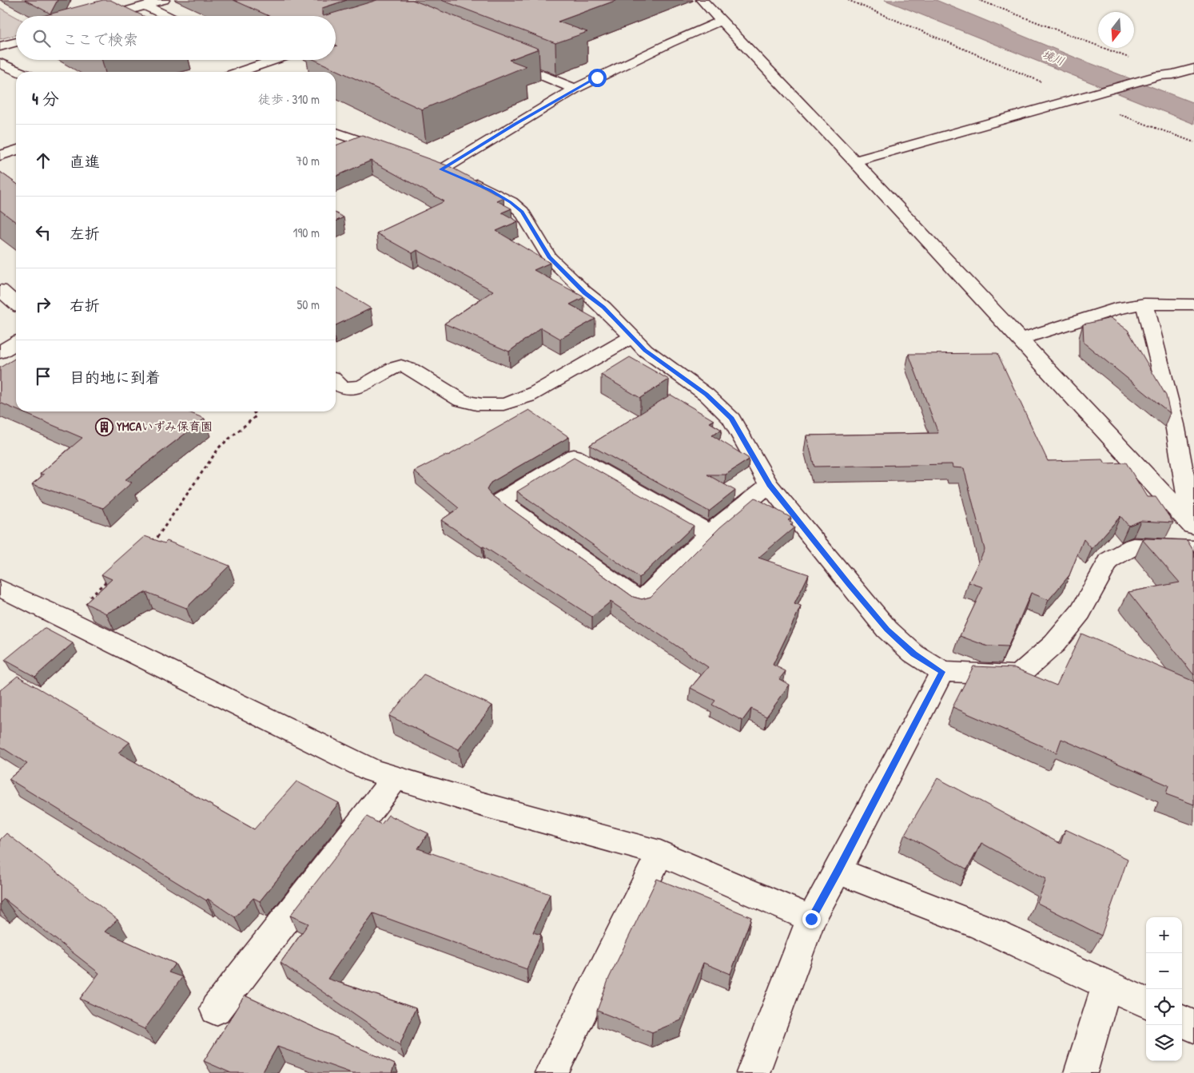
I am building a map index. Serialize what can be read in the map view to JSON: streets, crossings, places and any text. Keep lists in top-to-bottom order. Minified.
{"water":["境川"],"places":{"building":["YMCAいずみ保育園"]},"north":"bottom","page":{"search":"ここで検索","heading":["4 分","徒歩 · 310 m"],"list":[["直進","70 m"],["左折","190 m"],["右折","50 m"],"目的地に到着"],"map_buttons":["+","−"]}}
